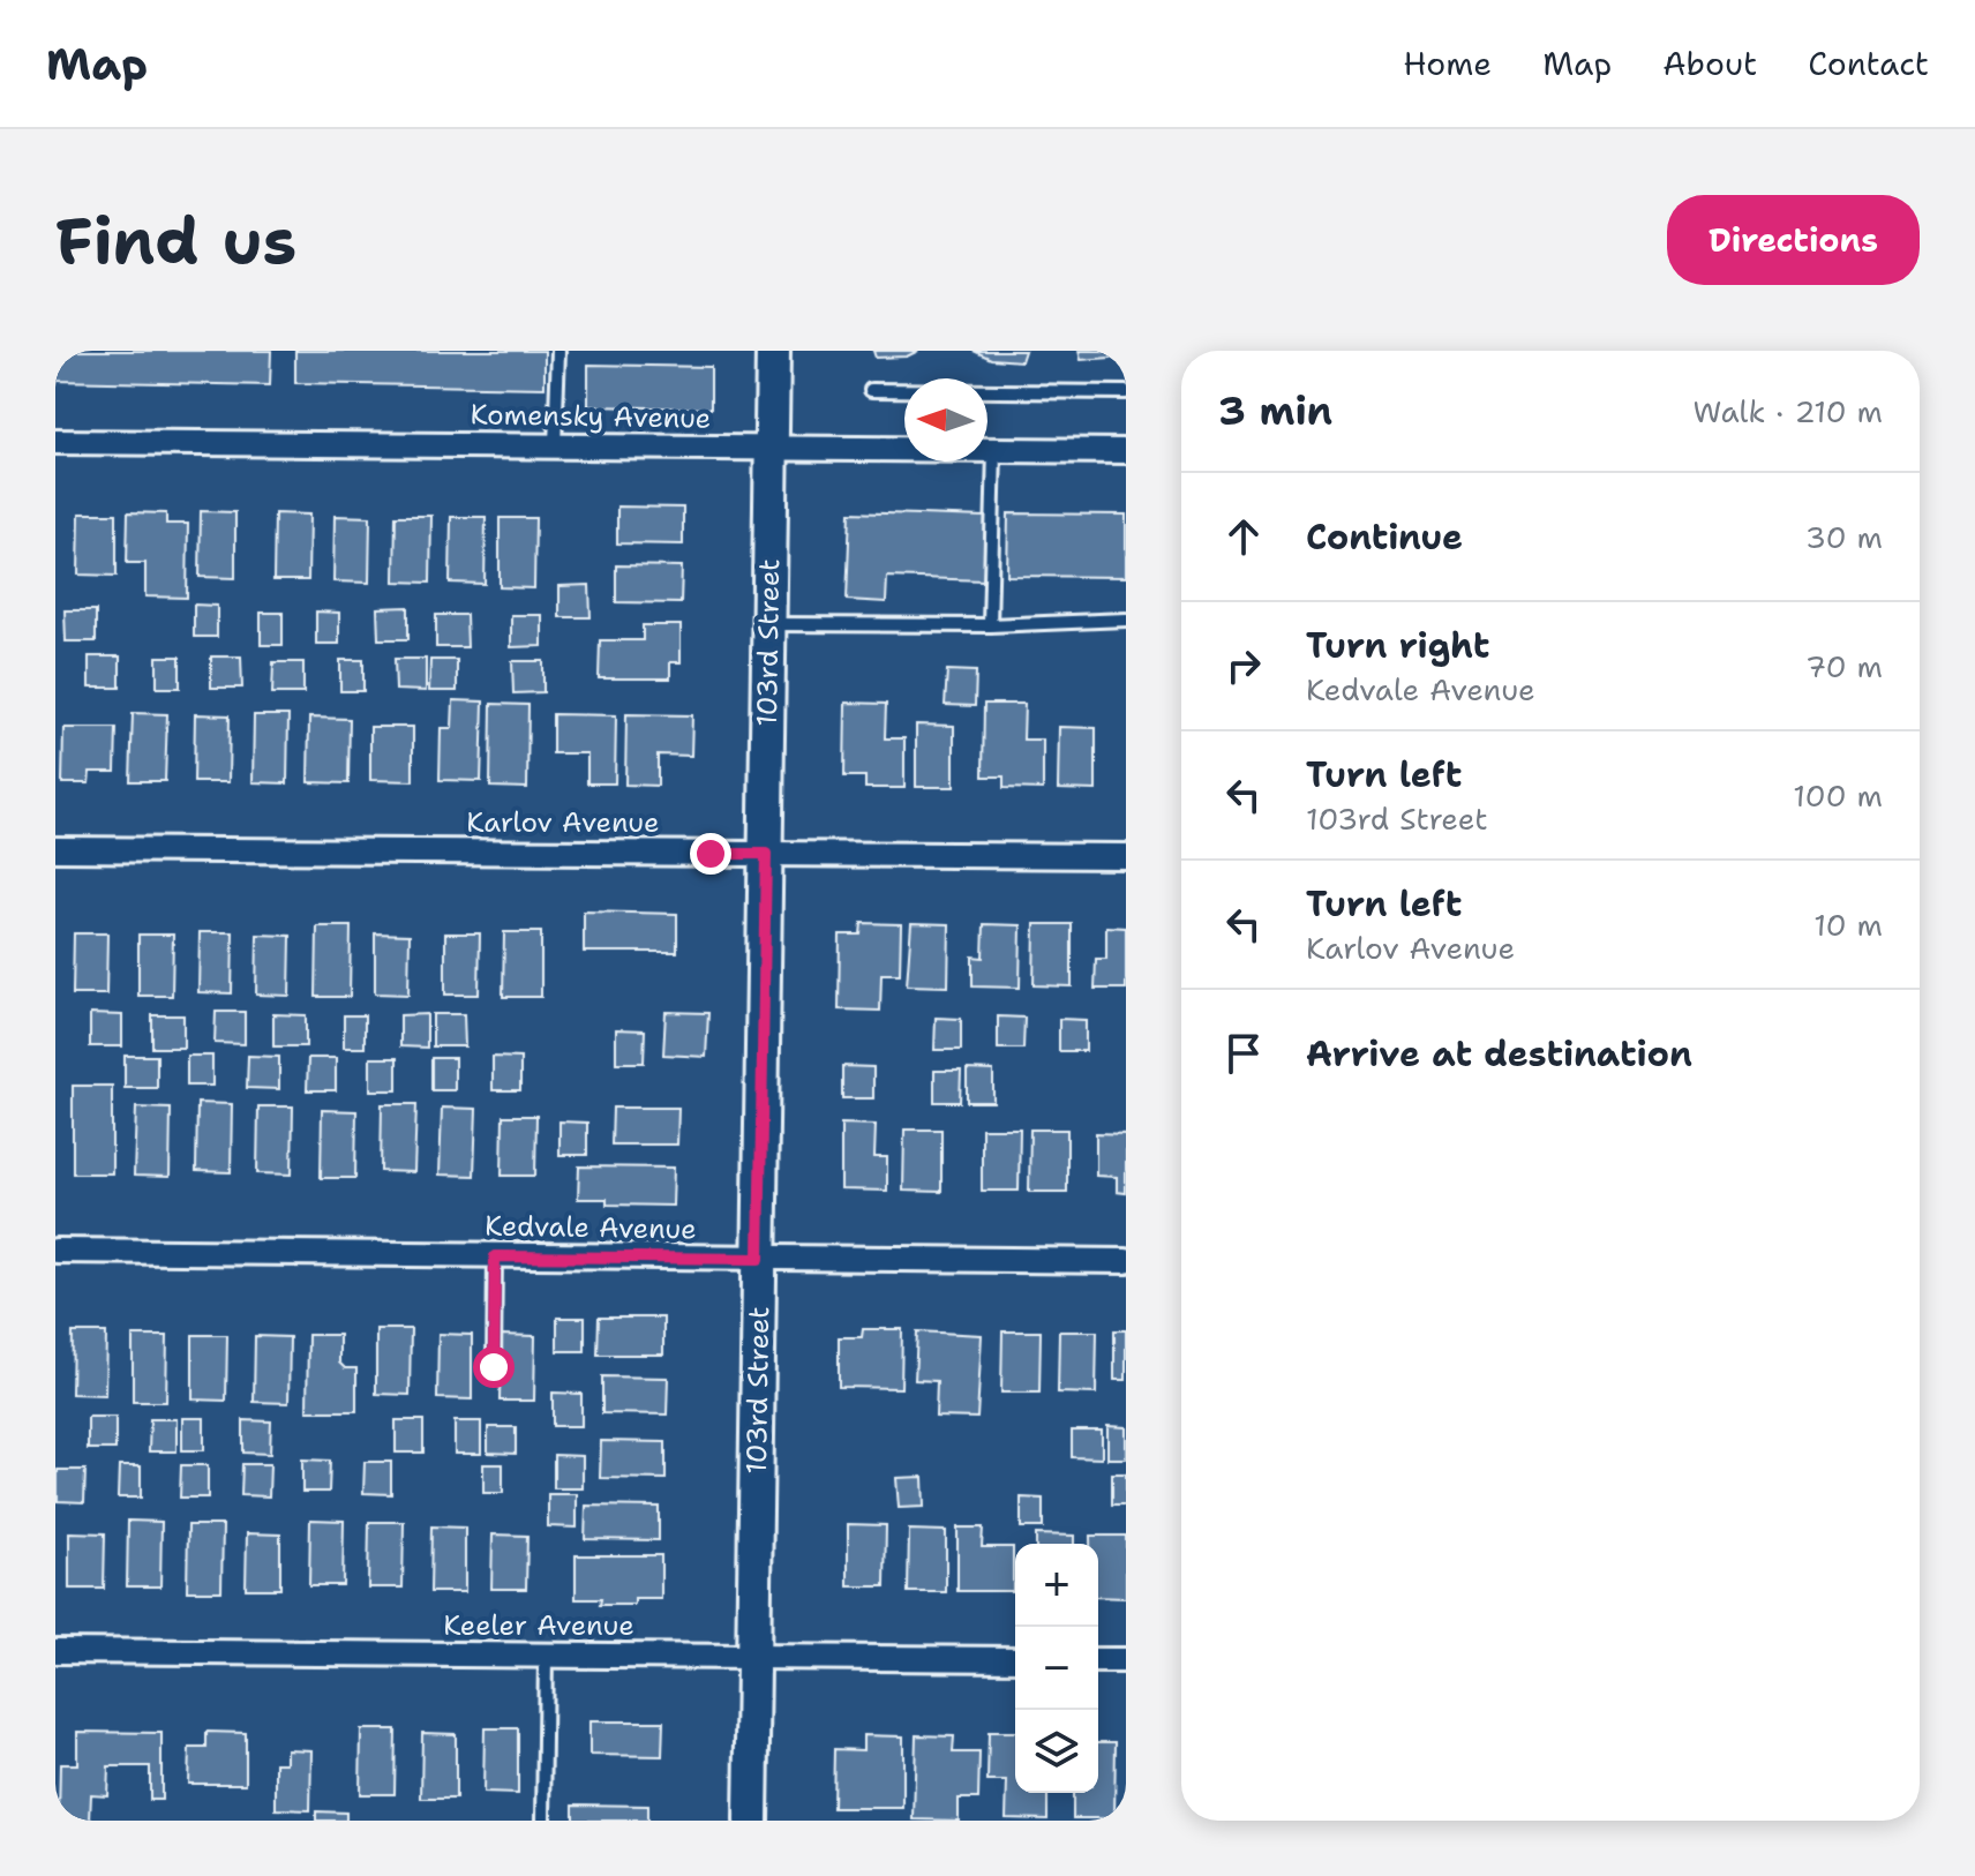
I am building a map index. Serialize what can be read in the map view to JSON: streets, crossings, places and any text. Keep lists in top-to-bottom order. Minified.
{"streets":{"main road":["103rd Street"],"street":["Komensky Avenue","Karlov Avenue","Kedvale Avenue","Keeler Avenue"]},"crossings":[["Komensky Avenue","103rd Street"],["103rd Street","Karlov Avenue"],["103rd Street","Kedvale Avenue"],["103rd Street","Keeler Avenue"]],"north":"left","page":{"header":"Map","nav":["Home","Map","About","Contact"],"buttons":"Directions","title":"Find us","heading":["3 min","Walk · 210 m"],"list":[["Continue","30 m"],["Turn right","Kedvale Avenue","70 m"],["Turn left","103rd Street","100 m"],["Turn left","Karlov Avenue","10 m"],"Arrive at destination"],"map_buttons":["+","−"]}}
